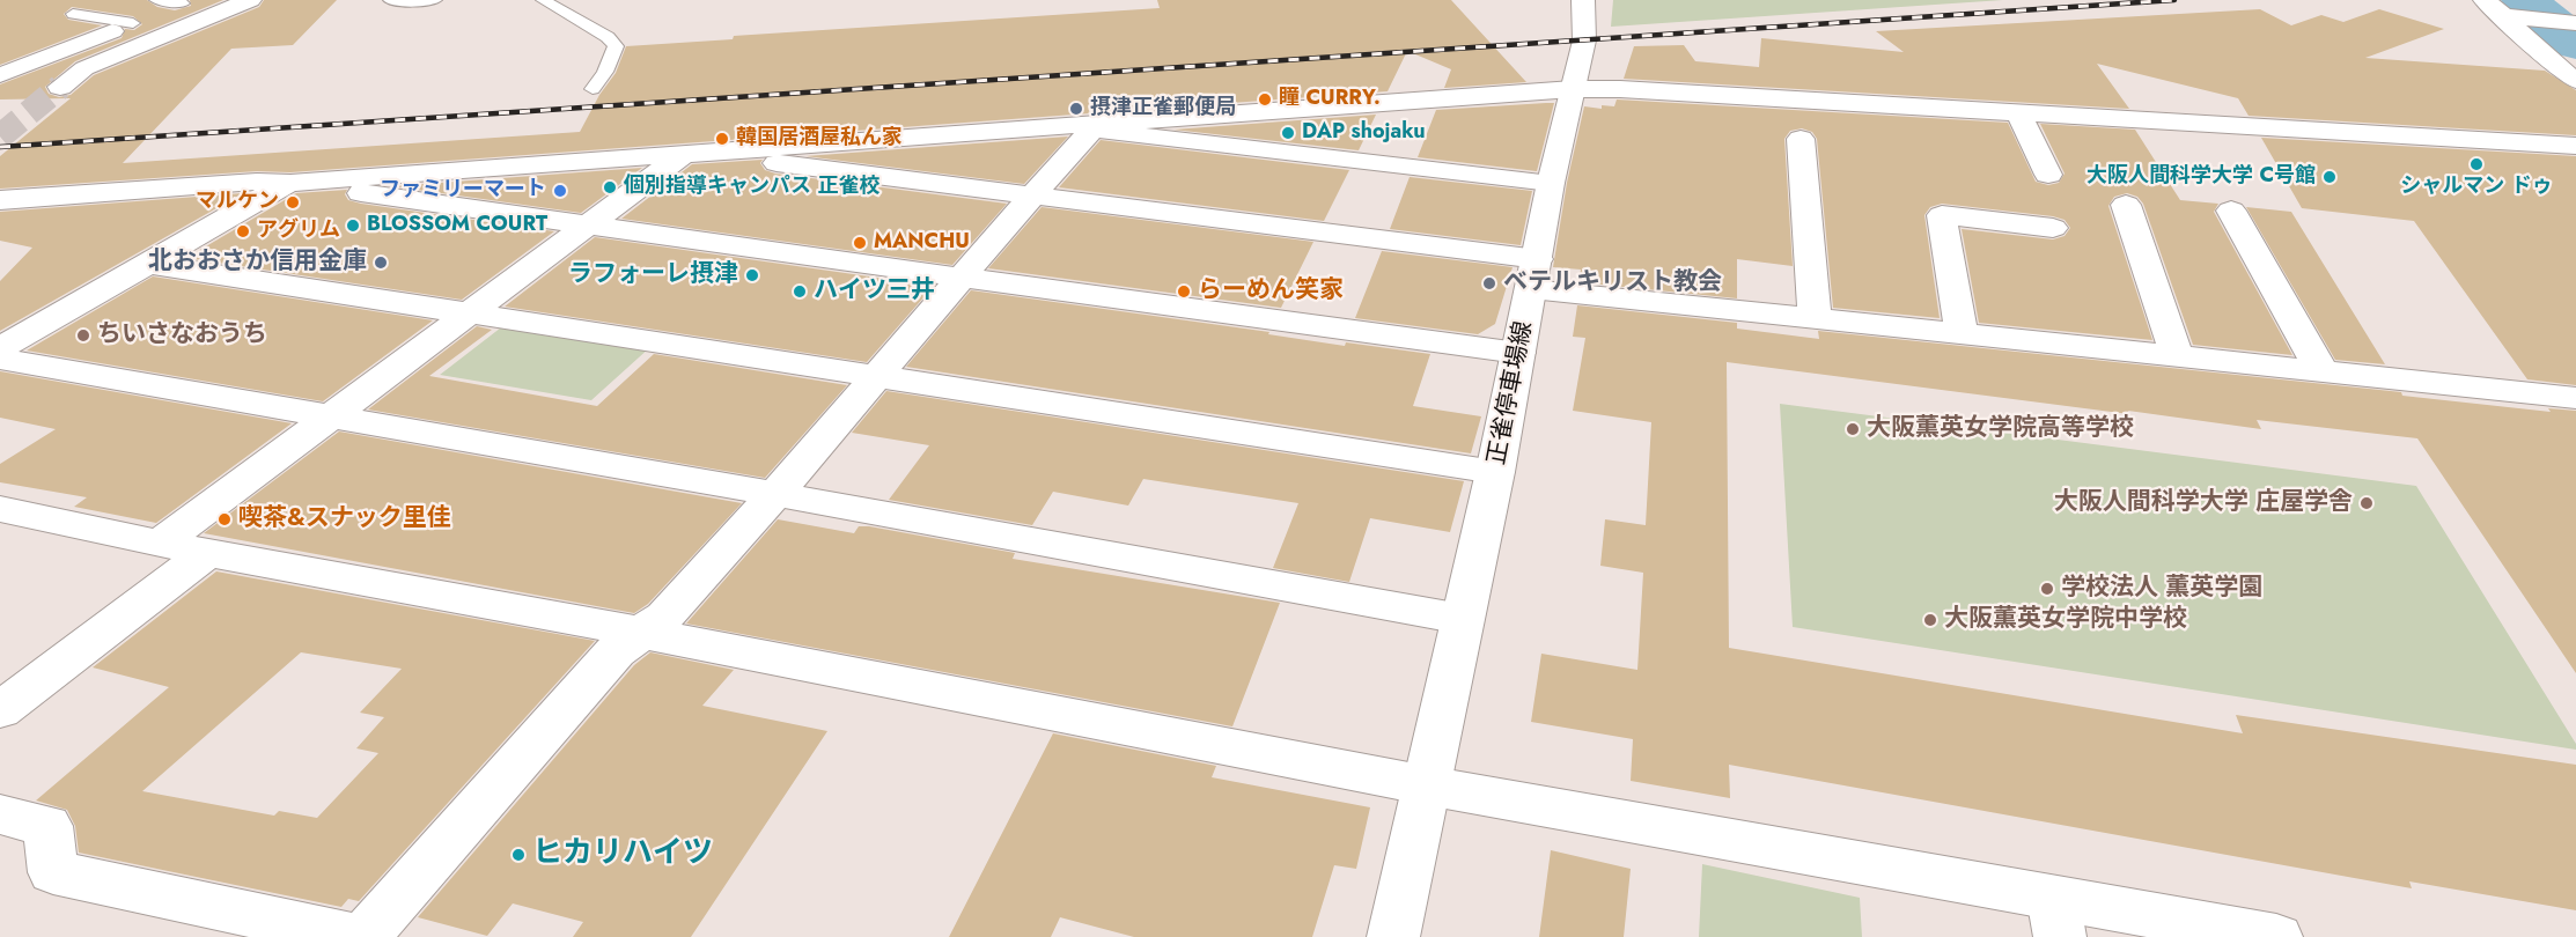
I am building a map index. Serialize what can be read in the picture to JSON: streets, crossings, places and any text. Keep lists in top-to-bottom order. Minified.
{"streets":{"street":["正雀停車場線"]},"places":["瞳 CURRY.","摂津正雀郵便局","DAP shojaku","韓国居酒屋私ん家","シャルマン ドゥ","大阪人間科学大学 C号館","個別指導キャンパス 正雀校","ファミリーマート","マルケン","BLOSSOM COURT","アグリム","MANCHU","北おおさか信用金庫","ラフォーレ摂津","ベテルキリスト教会","ハイツ三井","らーめん笑家","ちいさなおうち","大阪薫英女学院高等学校","大阪人間科学大学 庄屋学舎","喫茶&スナック里佳","学校法人 薫英学園","大阪薫英女学院中学校","ヒカリハイツ"]}
